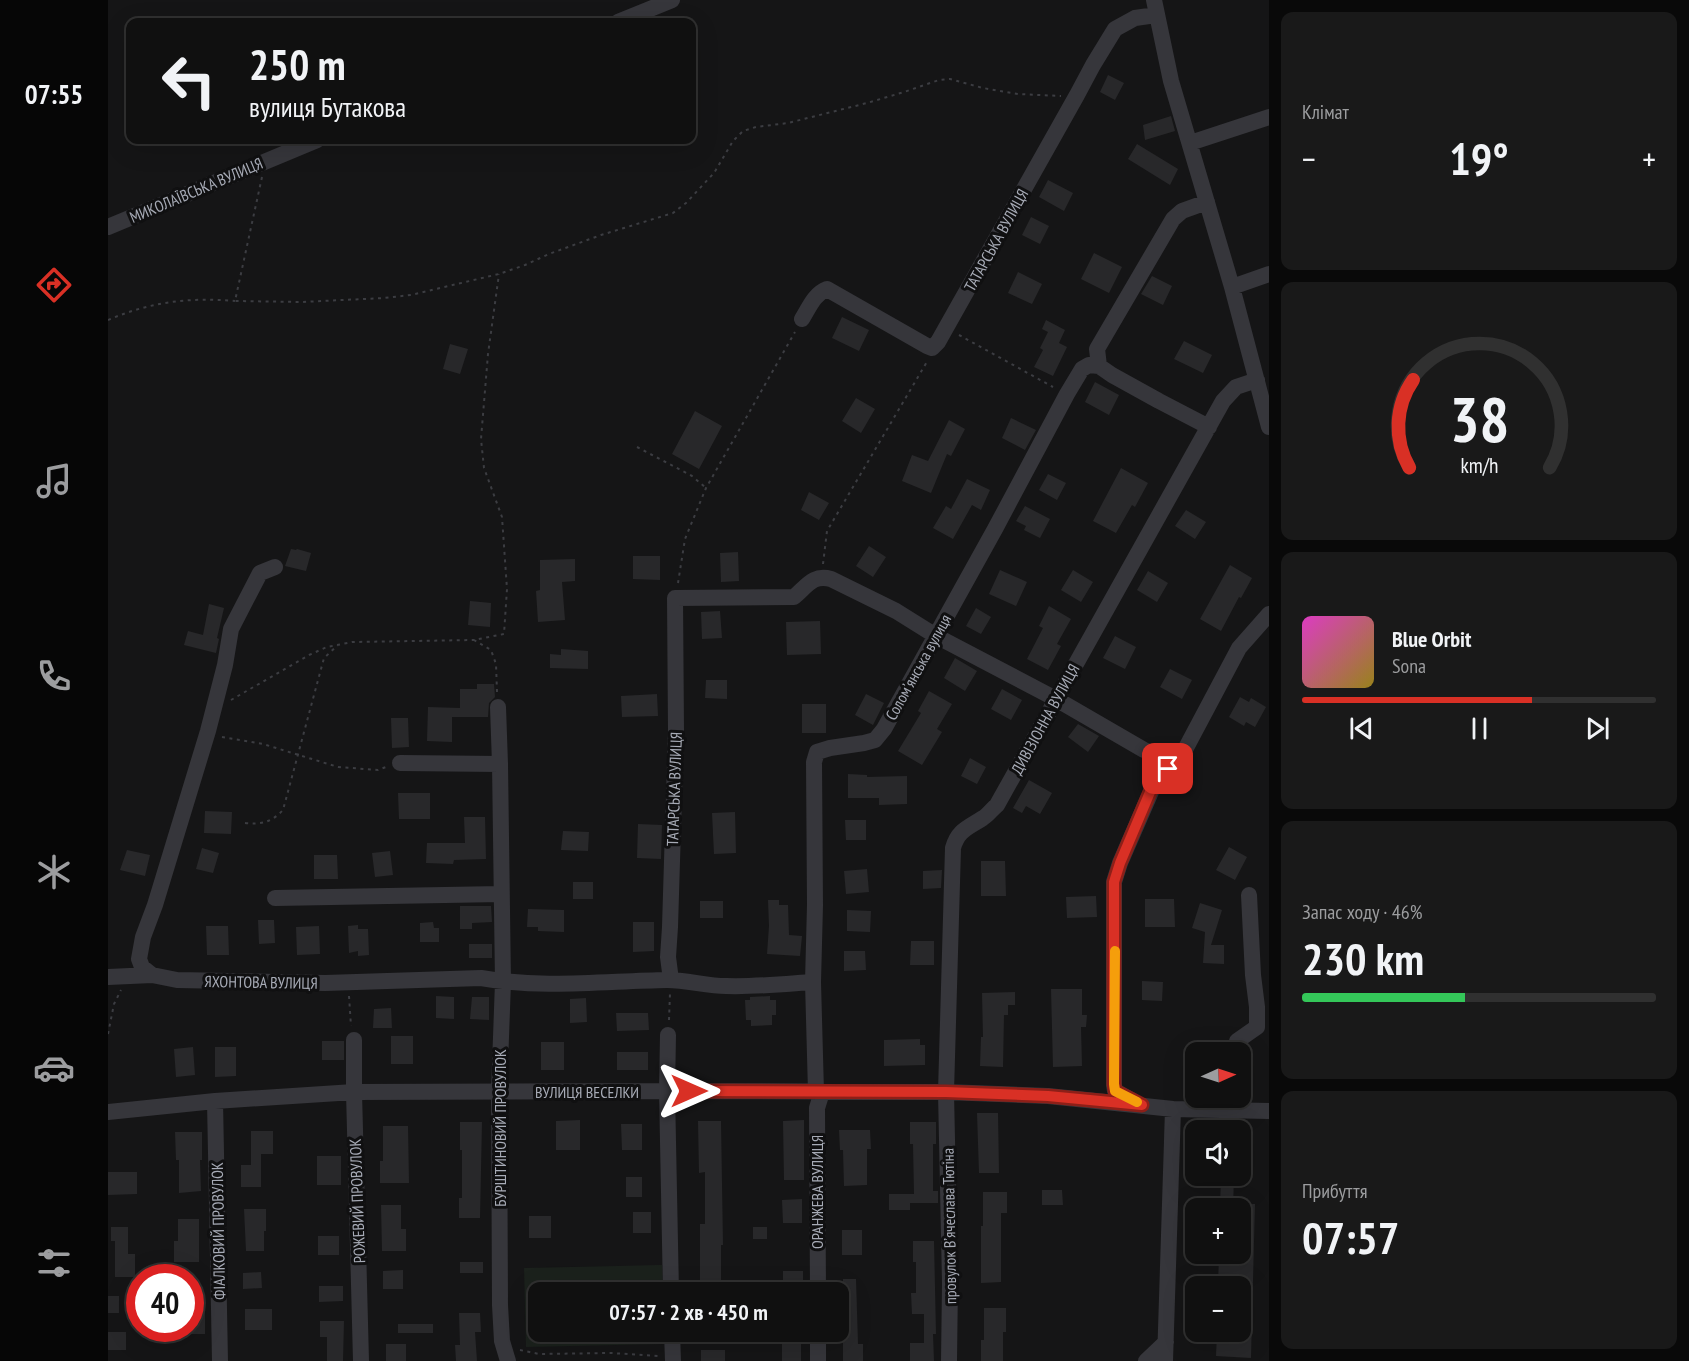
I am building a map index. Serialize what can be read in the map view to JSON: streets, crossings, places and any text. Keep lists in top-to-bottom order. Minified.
{"streets":{"street":["МИКОЛАЇВСЬКА ВУЛИЦЯ","ТАТАРСЬКА ВУЛИЦЯ","Соломʼянська вулиця","ДИВІЗІОННА ВУЛИЦЯ","ЯХОНТОВА ВУЛИЦЯ","ВУЛИЦЯ ВЕСЕЛКИ","БУРШТИНОВИЙ ПРОВУЛОК","ОРАНЖЕВА ВУЛИЦЯ","РОЖЕВИЙ ПРОВУЛОК","провулок Вʼячеслава Тютіна","ФІАЛКОВИЙ ПРОВУЛОК"]},"crossings":[["ТАТАРСЬКА ВУЛИЦЯ","ЯХОНТОВА ВУЛИЦЯ"],["Соломʼянська вулиця","ЯХОНТОВА ВУЛИЦЯ"],["Соломʼянська вулиця","ВУЛИЦЯ ВЕСЕЛКИ"],["Соломʼянська вулиця","ОРАНЖЕВА ВУЛИЦЯ"],["ДИВІЗІОННА ВУЛИЦЯ","ВУЛИЦЯ ВЕСЕЛКИ"],["ДИВІЗІОННА ВУЛИЦЯ","провулок Вʼячеслава Тютіна"],["ЯХОНТОВА ВУЛИЦЯ","БУРШТИНОВИЙ ПРОВУЛОК"],["ВУЛИЦЯ ВЕСЕЛКИ","БУРШТИНОВИЙ ПРОВУЛОК"],["ВУЛИЦЯ ВЕСЕЛКИ","ОРАНЖЕВА ВУЛИЦЯ"],["ВУЛИЦЯ ВЕСЕЛКИ","РОЖЕВИЙ ПРОВУЛОК"],["ВУЛИЦЯ ВЕСЕЛКИ","провулок Вʼячеслава Тютіна"],["ВУЛИЦЯ ВЕСЕЛКИ","ФІАЛКОВИЙ ПРОВУЛОК"]],"north":"right","page":{"tabs":"07:55","tile":["Клімат",["Запас ходу · 46%","230 km"],["Прибуття","07:57"]],"turn":["250 m","вулиця Бутакова"],"heat":["−","19°","+"],"song":["Blue Orbit","Sona"],"map_buttons":["+","−"],"limit":"40","trip":"07:57 · 2 хв · 450 m","gauge":["38","km/h"]}}
